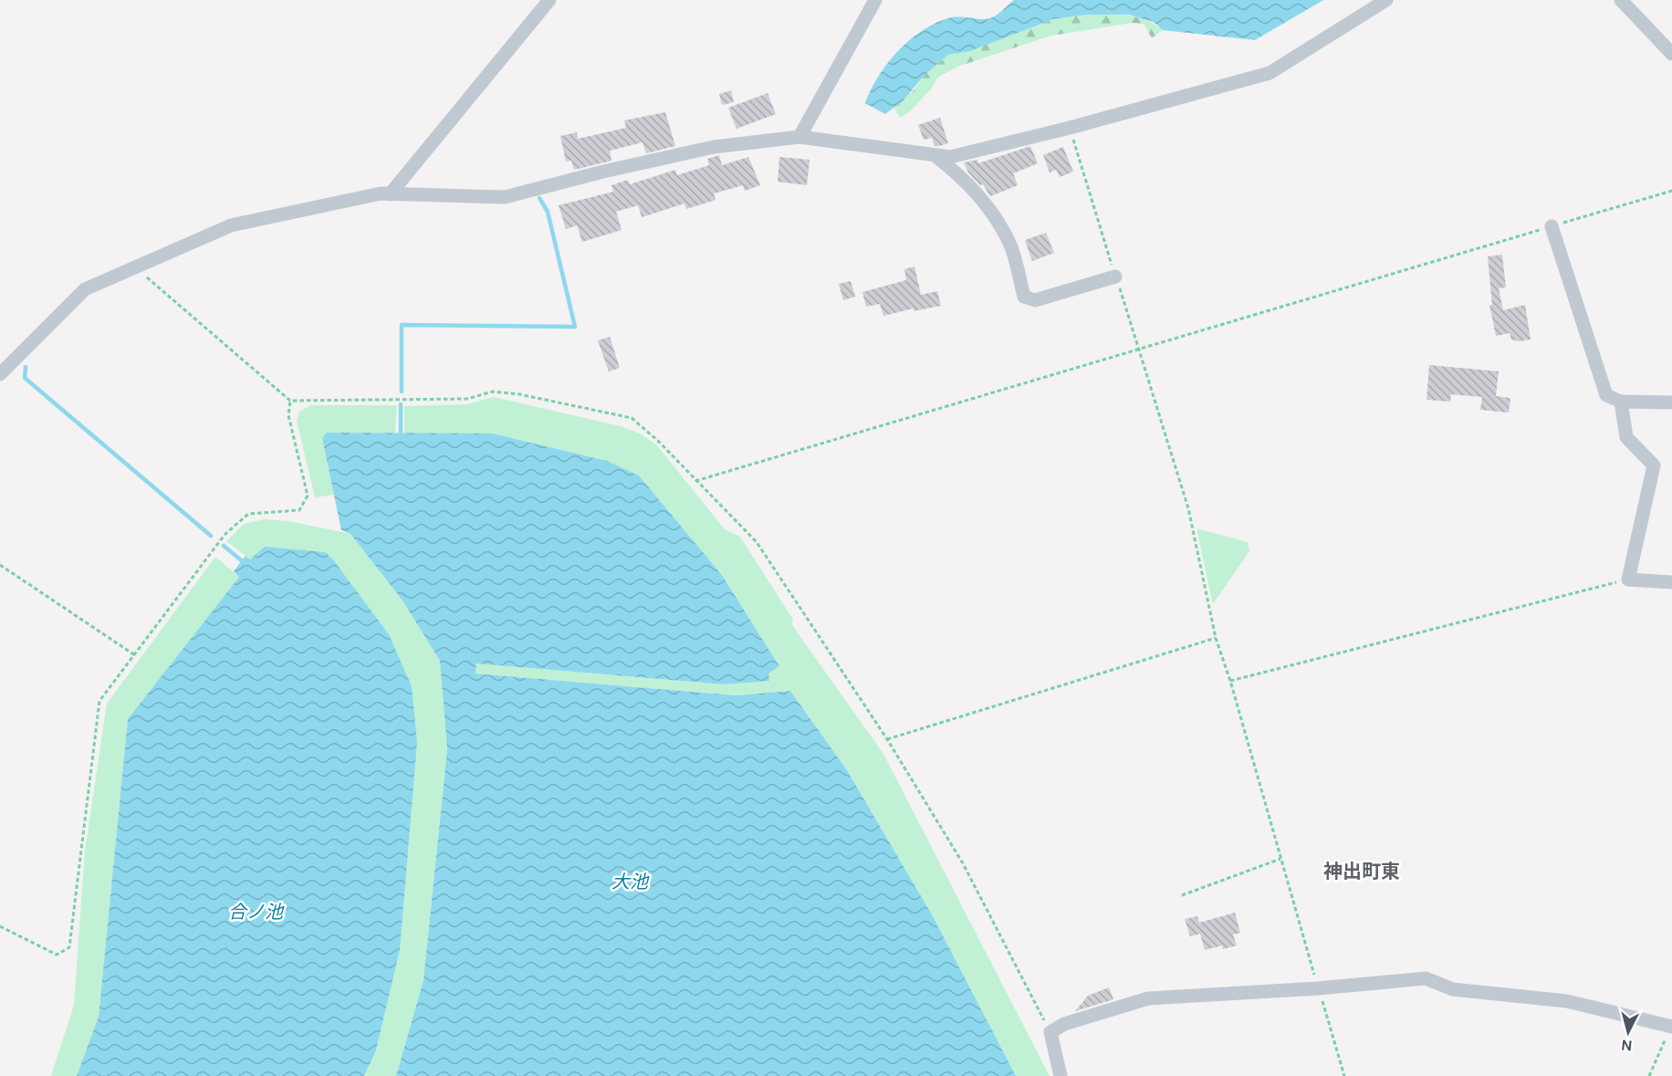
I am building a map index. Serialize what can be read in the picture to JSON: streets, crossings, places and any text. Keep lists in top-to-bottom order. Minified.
{"districts":["神出町東"],"water":["大池","合ノ池"],"north":"bottom"}
